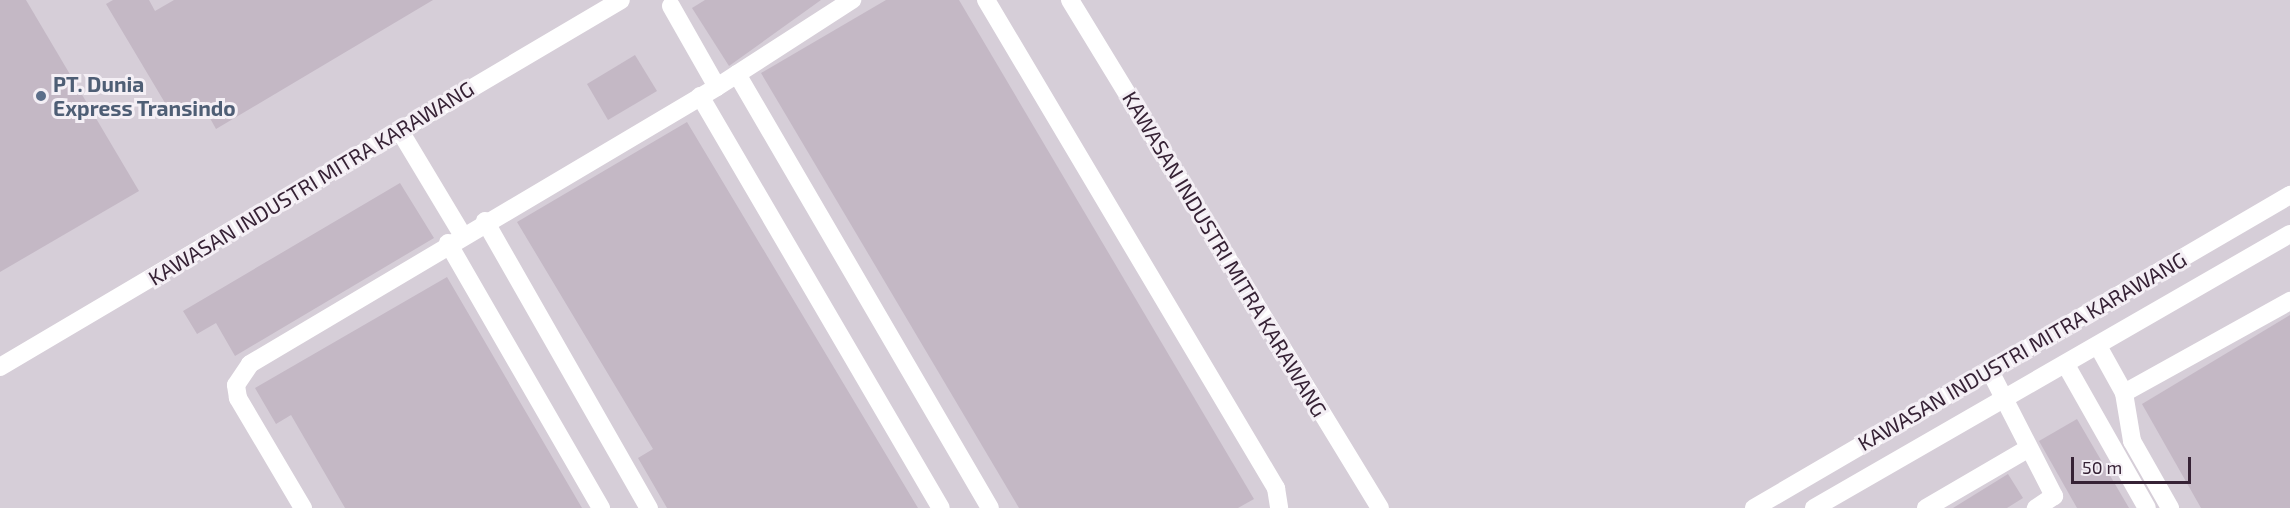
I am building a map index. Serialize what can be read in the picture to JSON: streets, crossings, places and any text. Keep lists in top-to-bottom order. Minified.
{"streets":{"street":["KAWASAN INDUSTRI MITRA KARAWANG"]},"places":["PT. Dunia Express Transindo"],"scale_bar":"50 m"}
